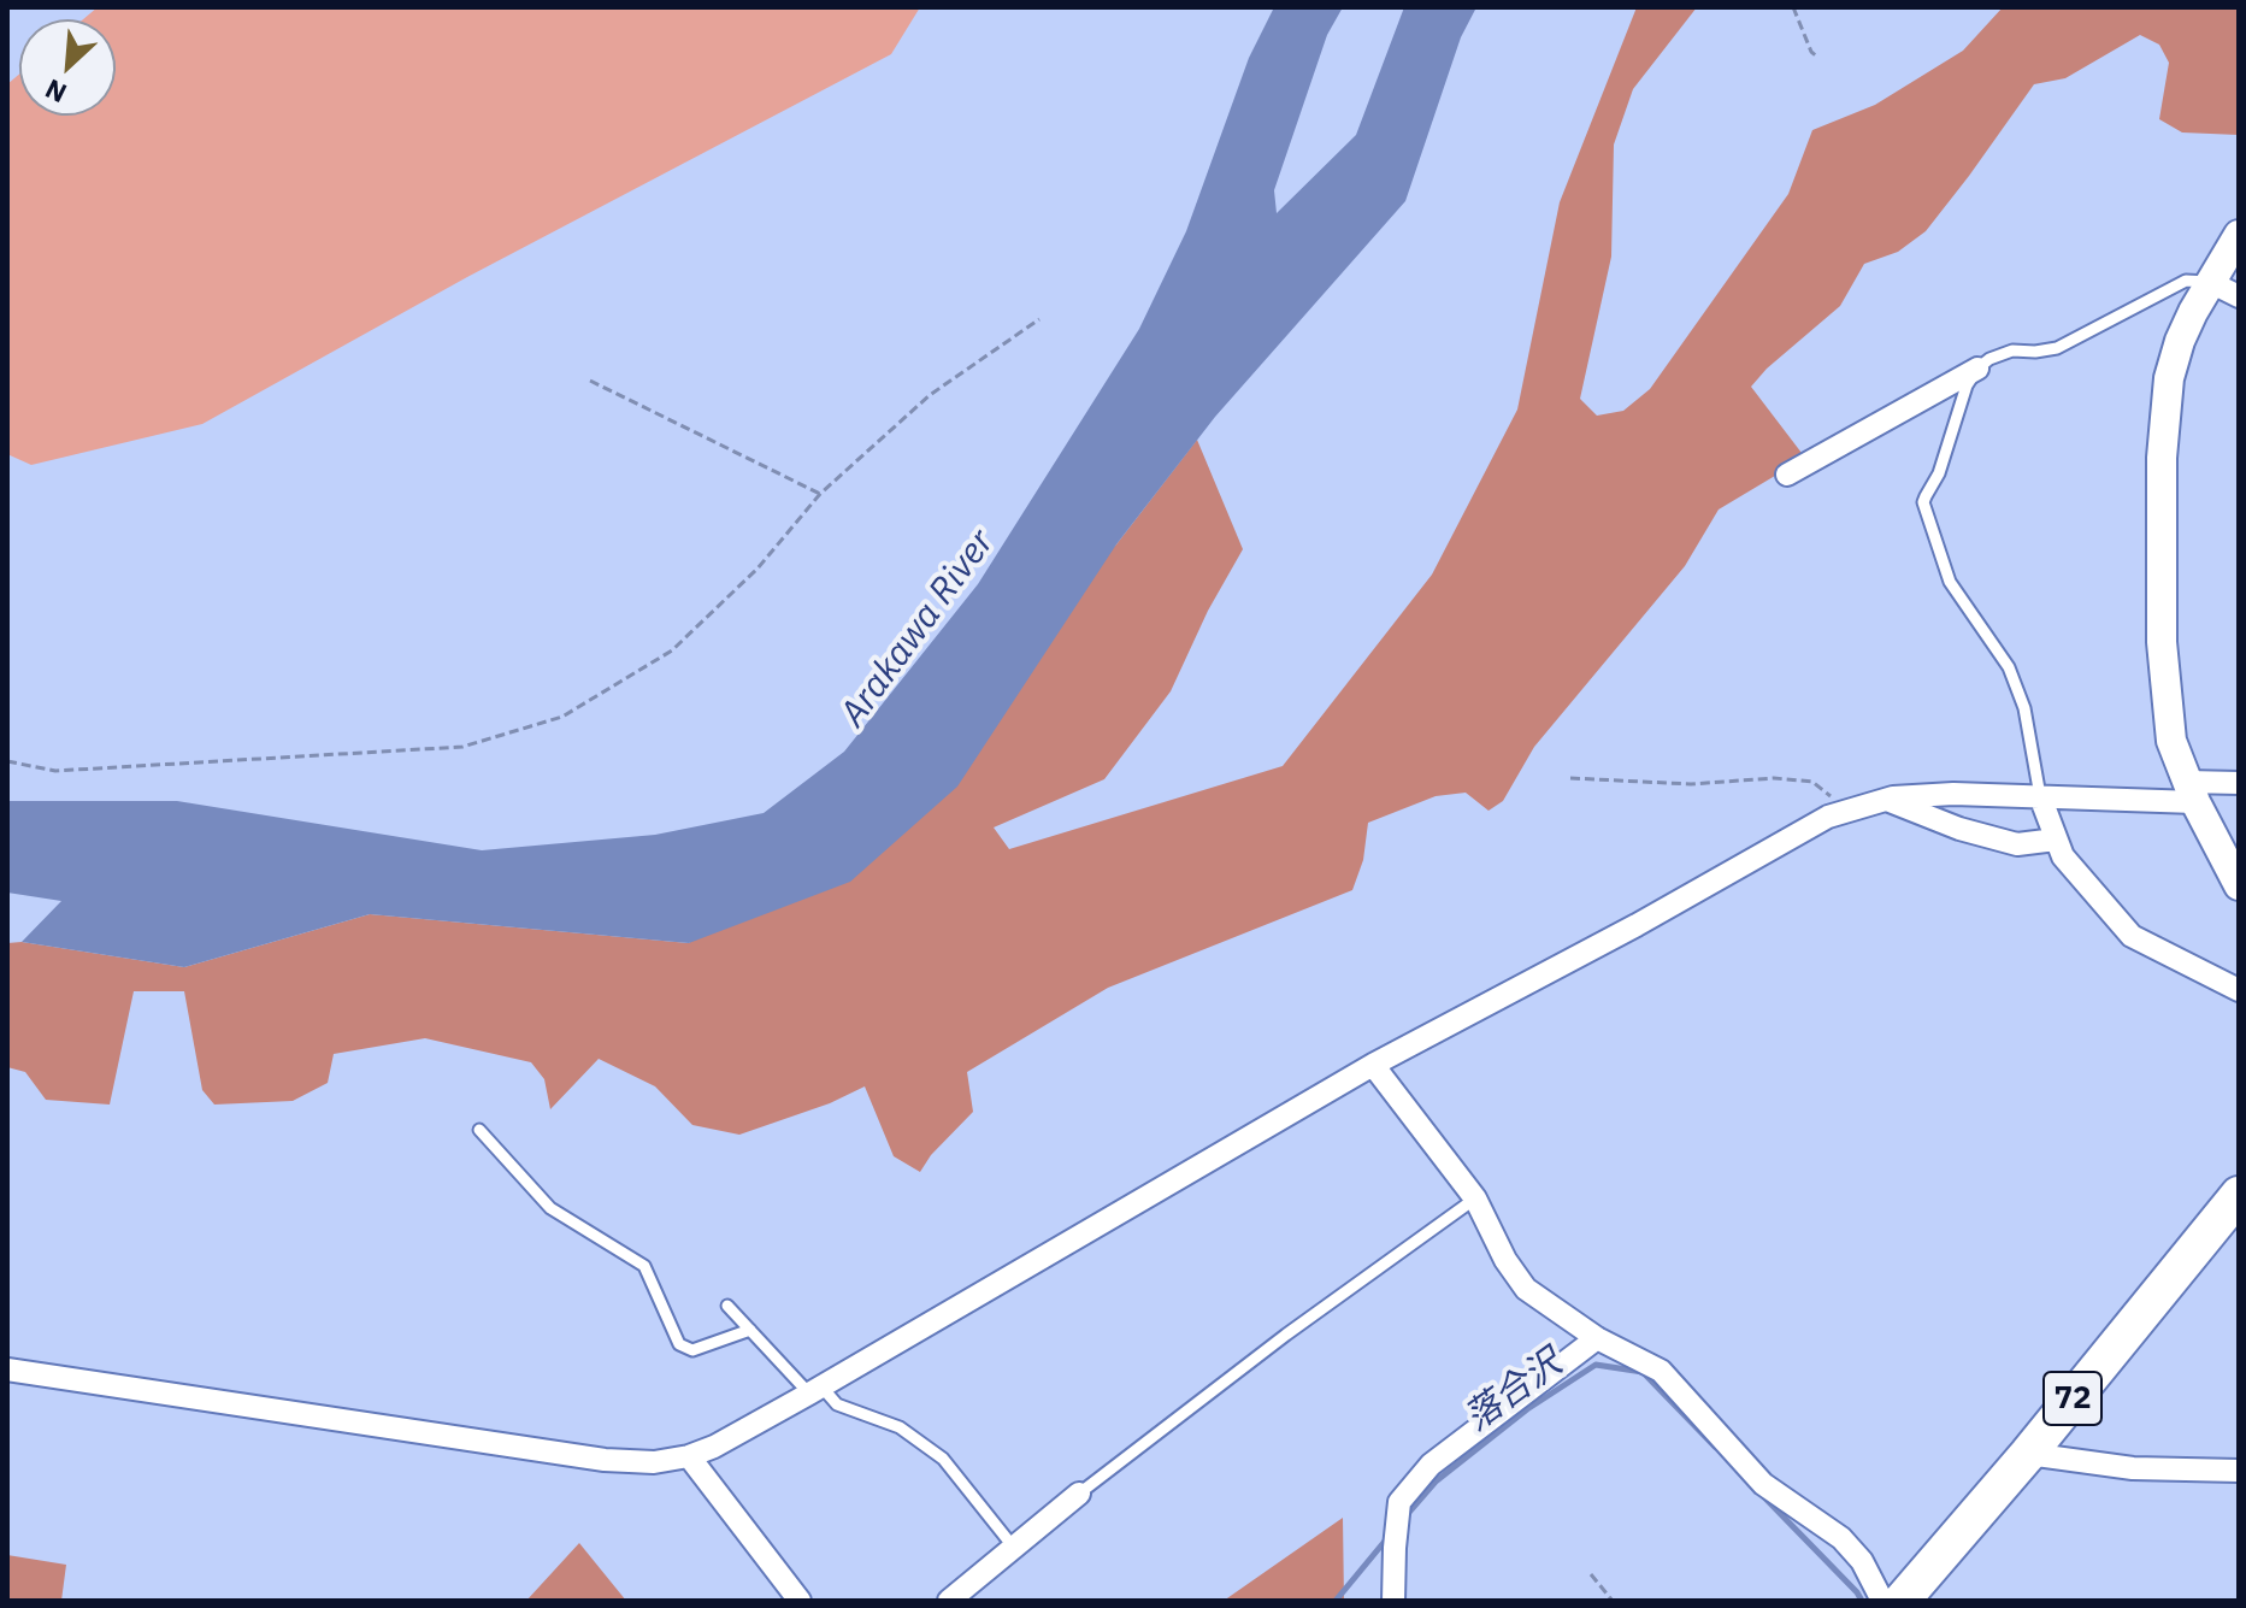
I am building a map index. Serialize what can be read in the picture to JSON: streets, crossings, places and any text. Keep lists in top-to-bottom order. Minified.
{"streets":{"main road":["72"]},"water":["Arakawa River","落合沢"],"north":"bottom left"}
